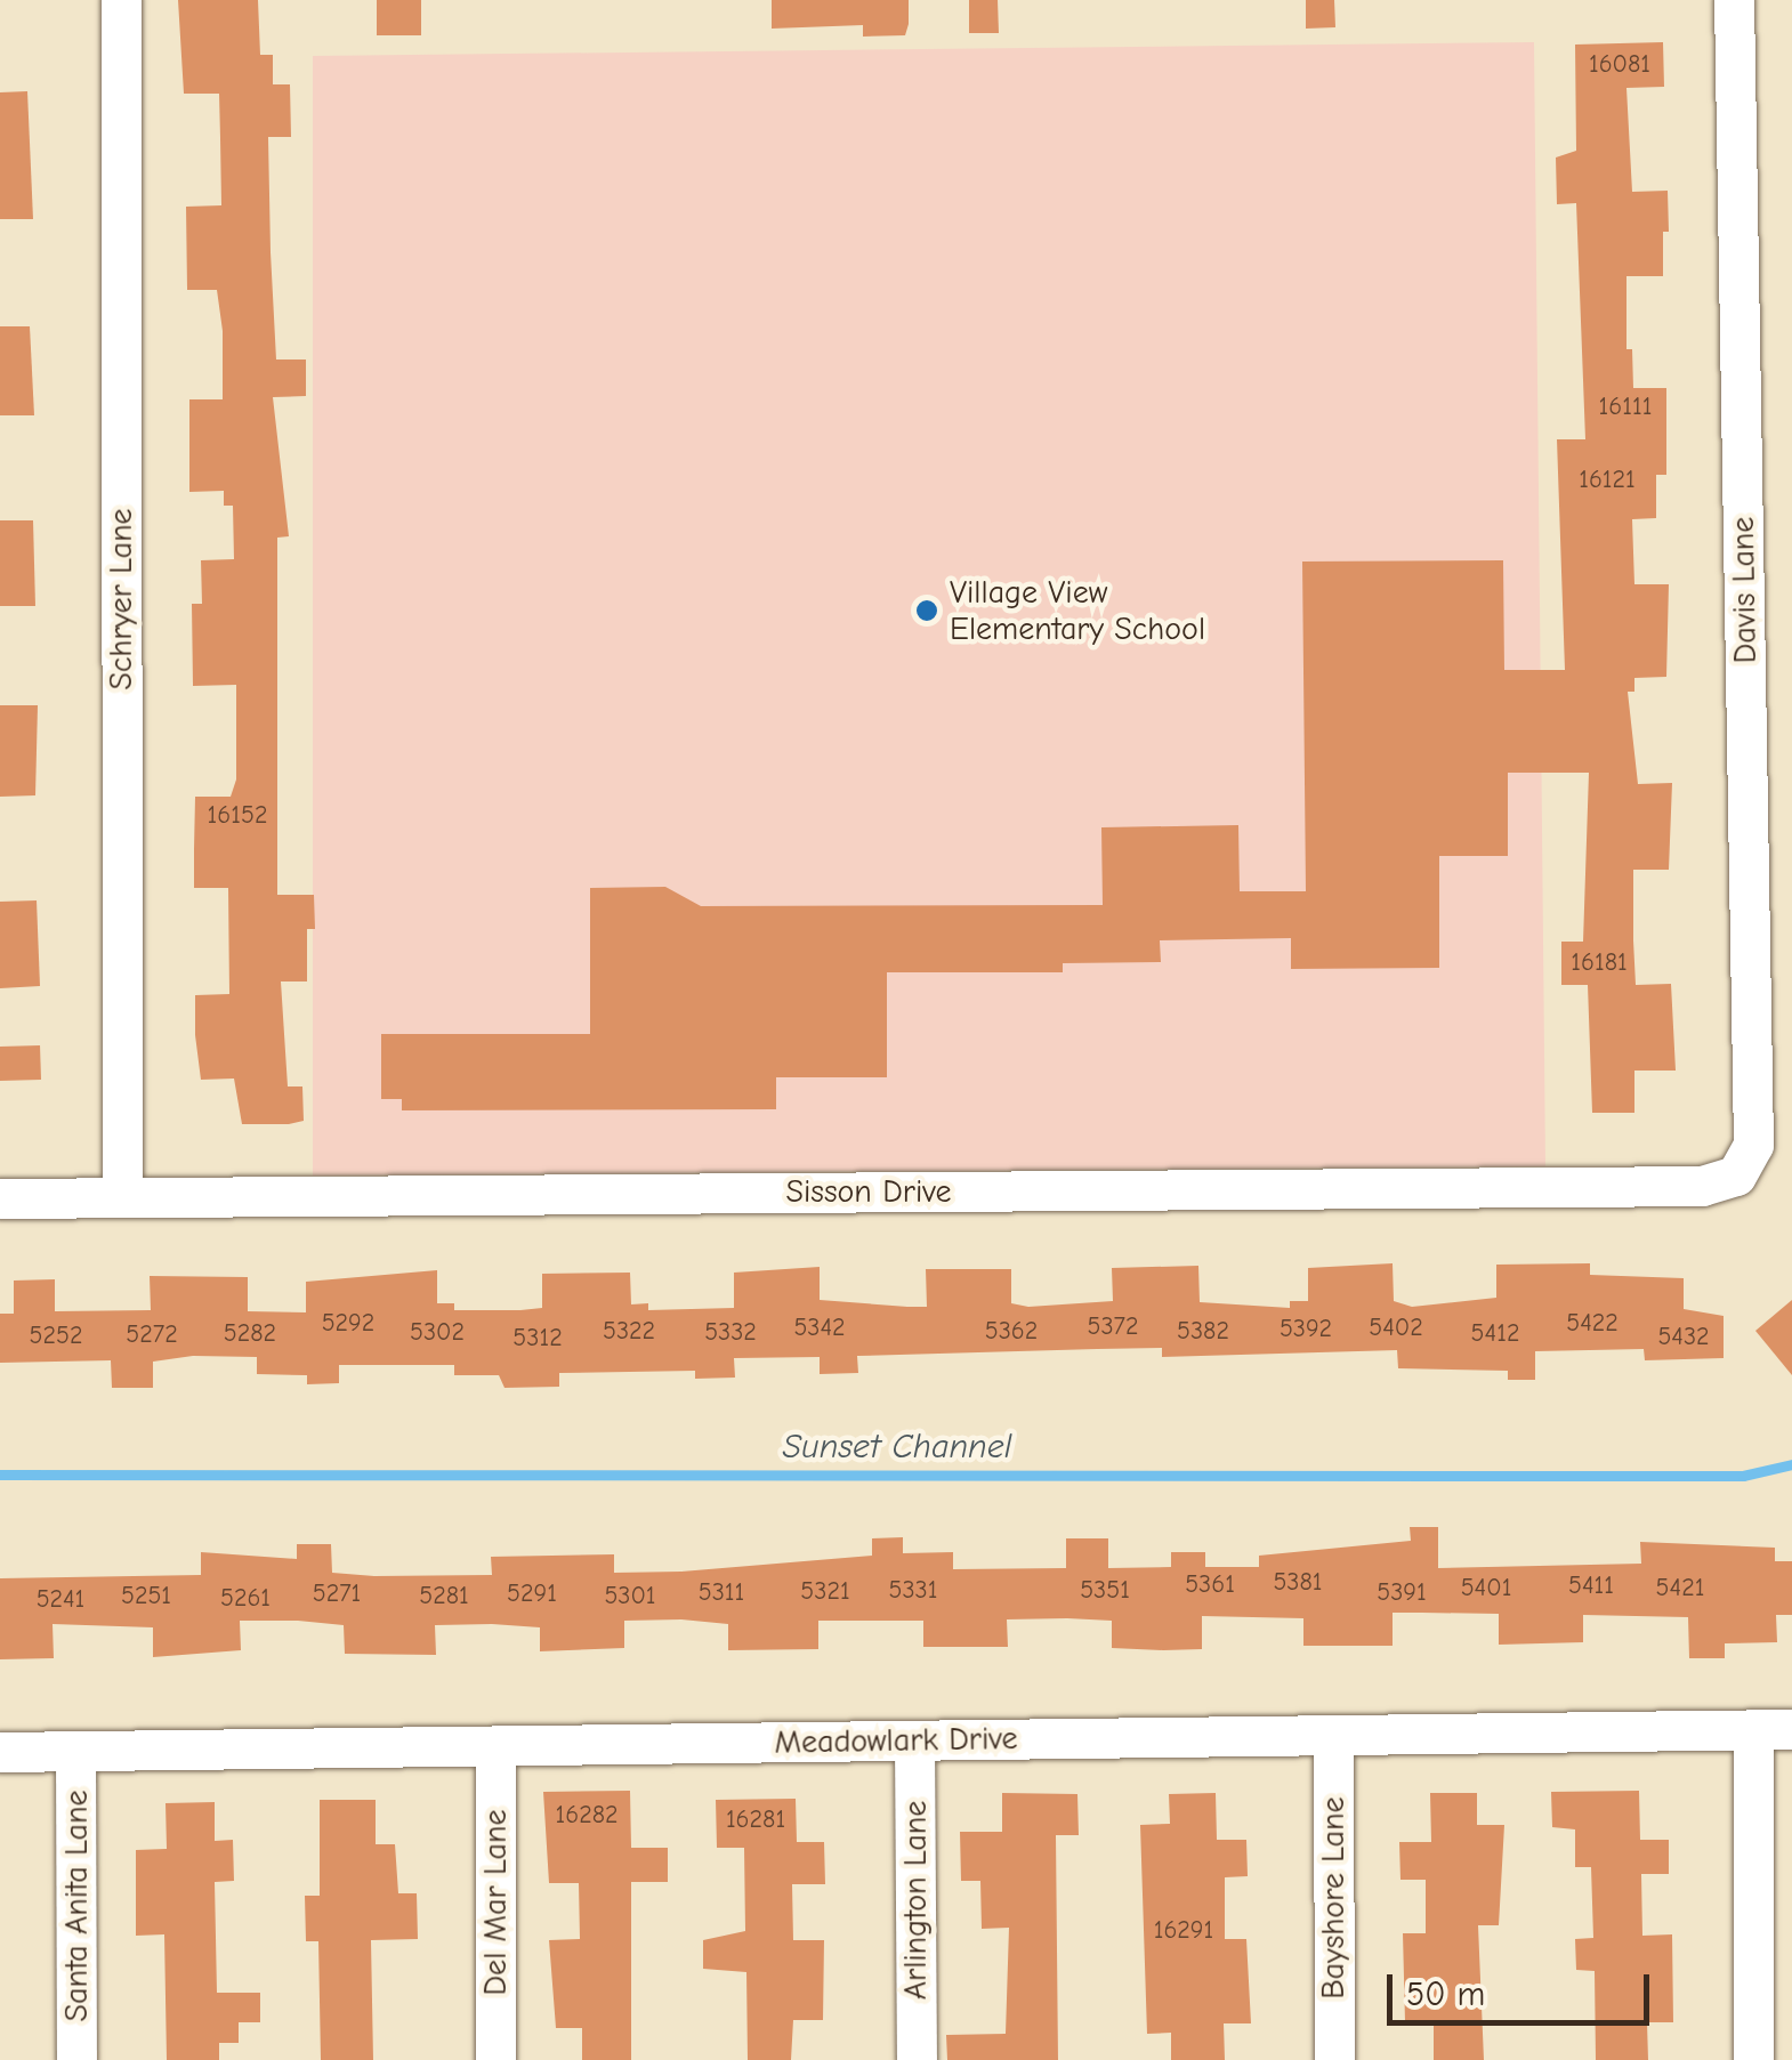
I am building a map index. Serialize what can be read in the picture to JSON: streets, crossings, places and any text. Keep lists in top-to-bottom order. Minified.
{"streets":{"street":["Davis Lane","Schryer Lane","Sisson Drive","Meadowlark Drive","Bayshore Lane","Arlington Lane","Del Mar Lane","Santa Anita Lane"]},"crossings":[["Davis Lane","Sisson Drive"],["Schryer Lane","Sisson Drive"],["Meadowlark Drive","Bayshore Lane"],["Meadowlark Drive","Arlington Lane"],["Meadowlark Drive","Del Mar Lane"],["Meadowlark Drive","Santa Anita Lane"]],"water":["Sunset Channel"],"places":["Village View Elementary School"],"house_numbers":["16081","16111","16121","16152","16181","5292","5422","5372","5342","5402","5392","5322","5362","5382","5302","5332","5282","5412","5272","5252","5432","5312","5381","5361","5411","5401","5421","5331","5351","5321","5311","5391","5271","5291","5251","5281","5301","5261","5241","16282","16281","16291"],"scale_bar":"50 m"}
